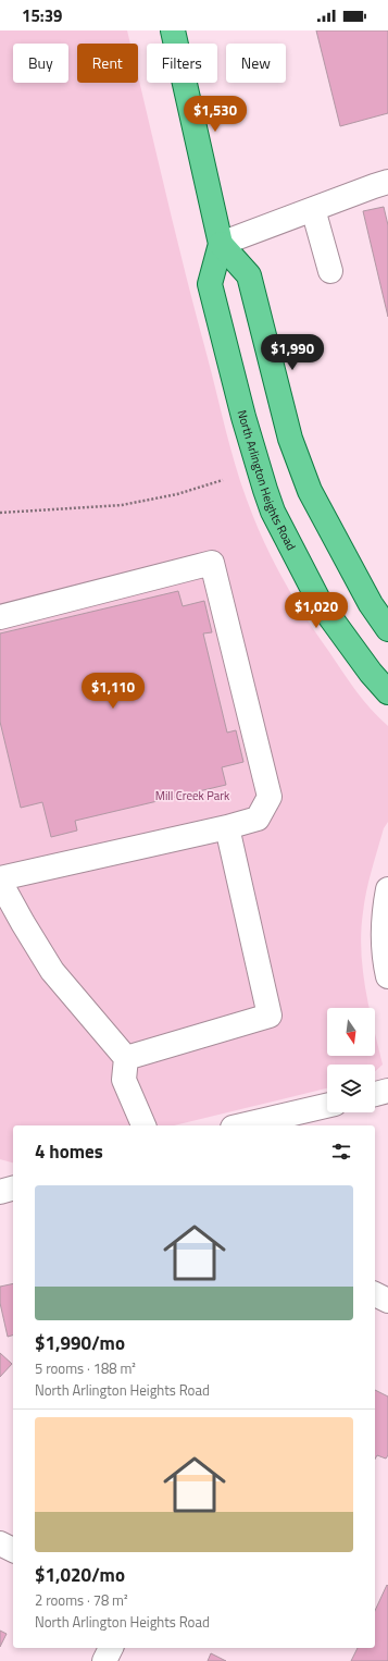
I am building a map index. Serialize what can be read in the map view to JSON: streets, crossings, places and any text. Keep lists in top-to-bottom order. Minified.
{"streets":{"main road":["North Arlington Heights Road"]},"parks":["Mill Creek Park"],"north":"bottom","page":{"status":"15:39","chip":["Buy","Rent","Filters","New"],"price":["$1,530","$1,990","$1,020","$1,110"],"heading":"4 homes","list":[{"name":"$1,990/mo","note":"5 rooms · 188 m² · North Arlington Heights Road"},{"name":"$1,020/mo","note":"2 rooms · 78 m² · North Arlington Heights Road"}]}}
